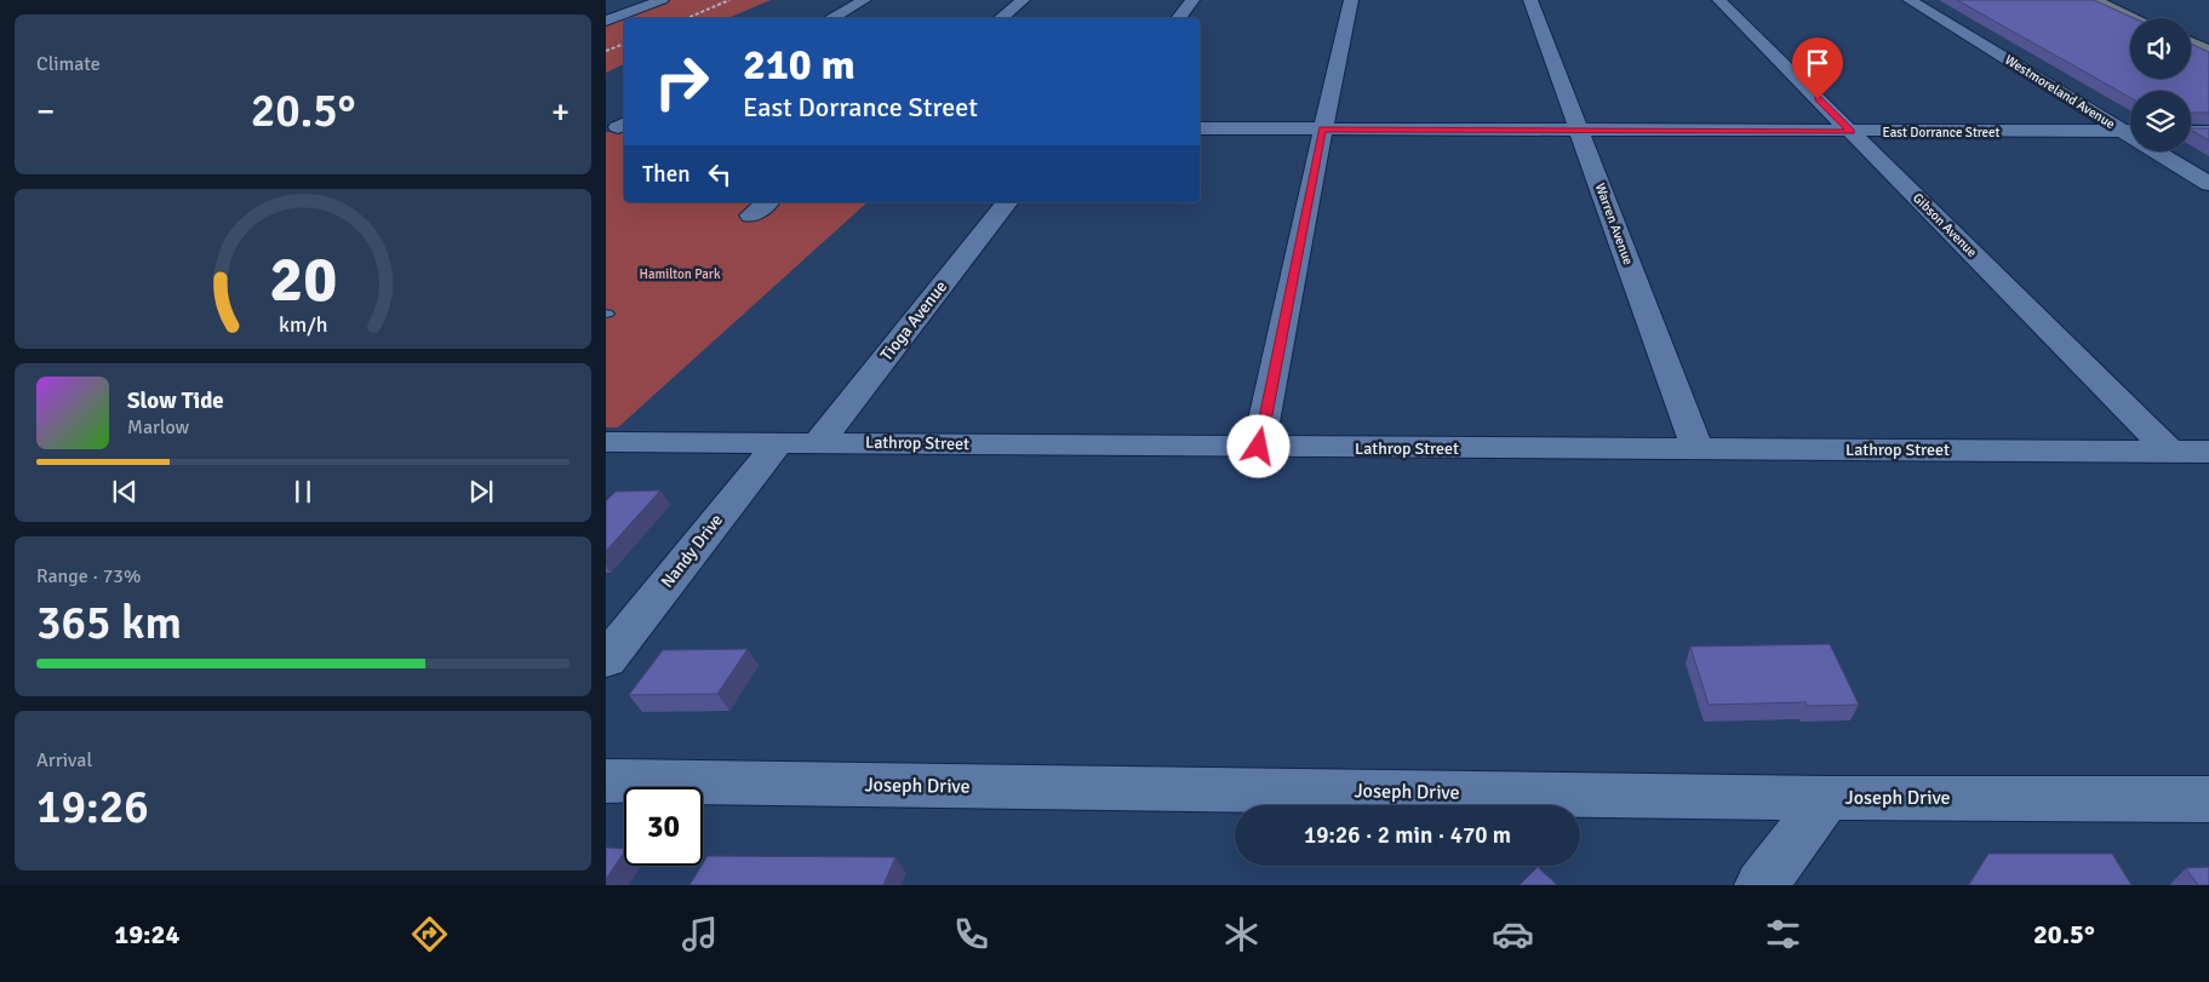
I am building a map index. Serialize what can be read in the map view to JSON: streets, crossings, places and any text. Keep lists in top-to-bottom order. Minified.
{"streets":{"street":["Westmoreland Avenue","East Dorrance Street","Warren Avenue","Gibson Avenue","Tioga Avenue","Lathrop Street","Nandy Drive","Joseph Drive"]},"crossings":[["East Dorrance Street","Warren Avenue"],["East Dorrance Street","Gibson Avenue"],["Warren Avenue","Lathrop Street"],["Gibson Avenue","Lathrop Street"],["Tioga Avenue","Lathrop Street"],["Lathrop Street","Nandy Drive"]],"parks":["Hamilton Park"],"page":{"tile":["Climate",["Range · 73%","365 km"],["Arrival","19:26"]],"turn":["210 m","East Dorrance Street"],"heat":["−","20.5°","+"],"then":"Then","song":["Slow Tide","Marlow"],"limit":"30","trip":"19:26 · 2 min · 470 m","tabs":["19:24","20.5°"],"gauge":["20","km/h"]}}
